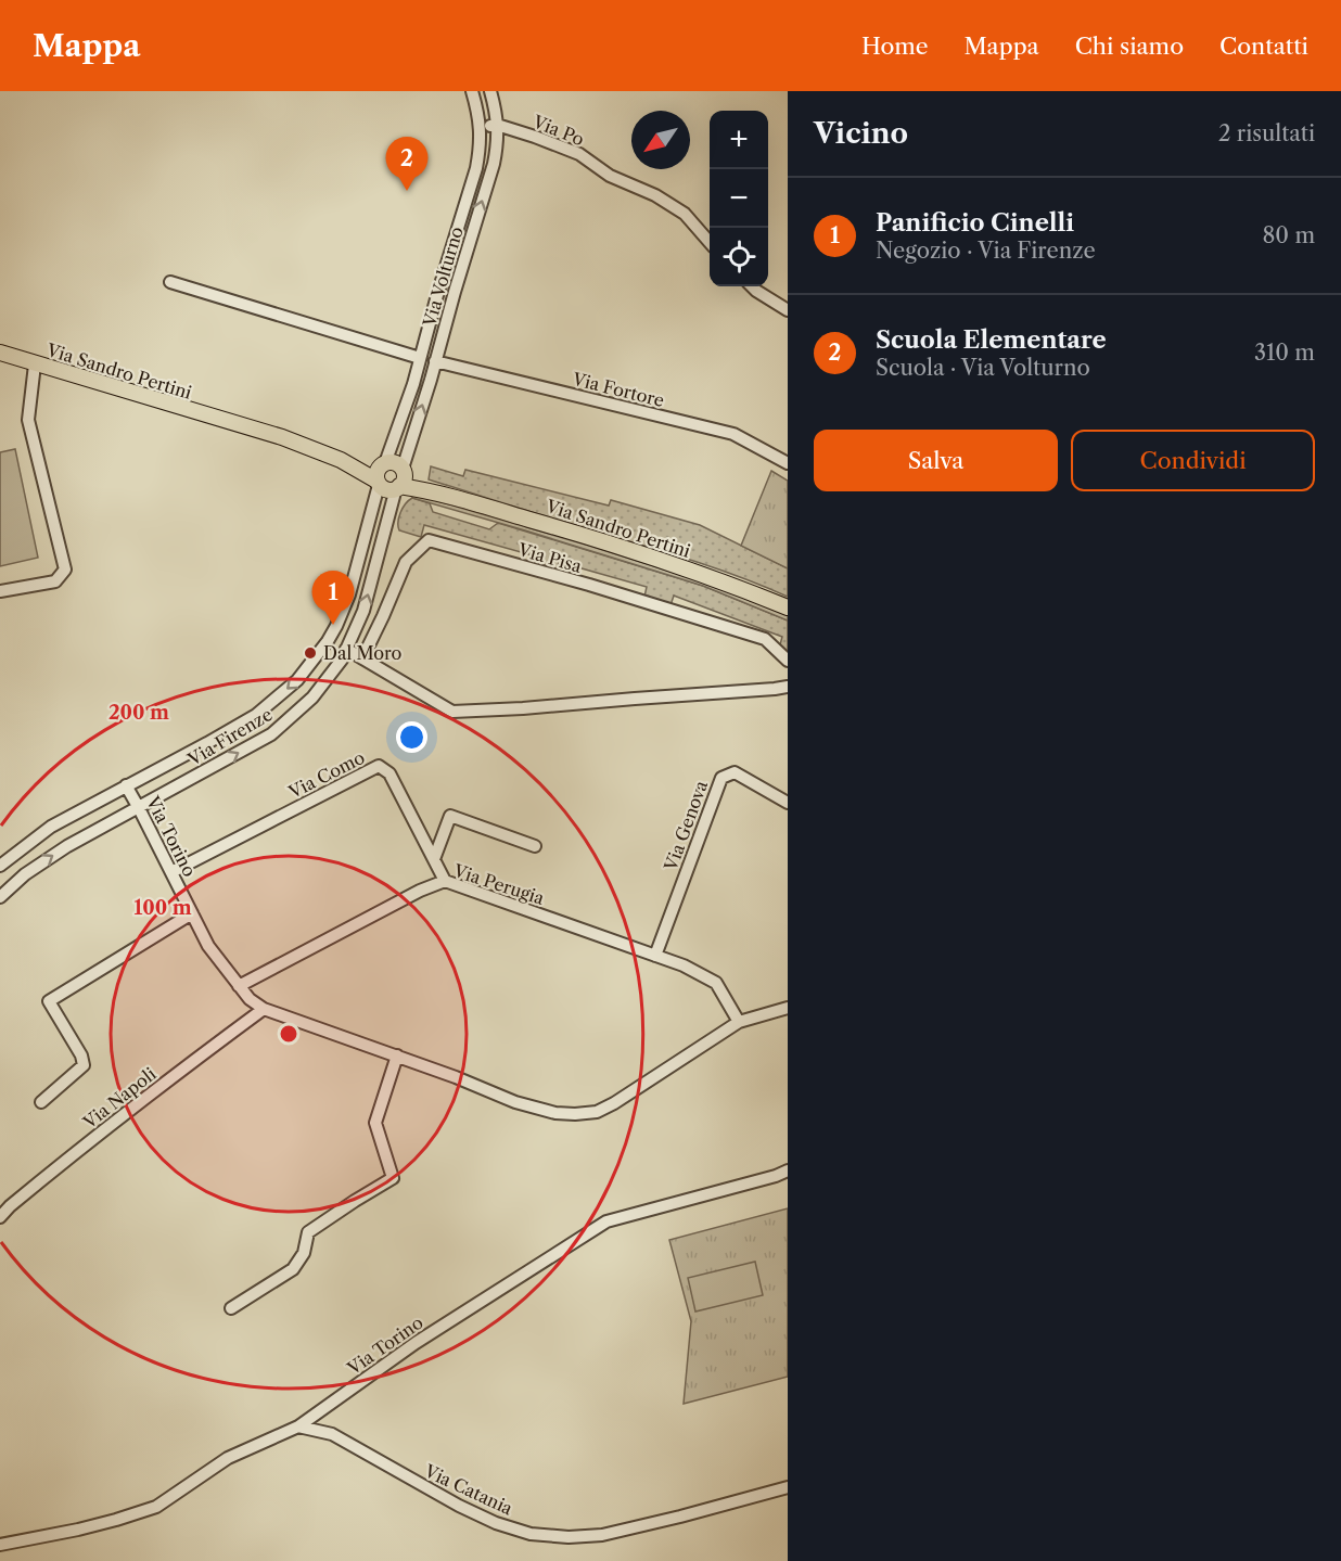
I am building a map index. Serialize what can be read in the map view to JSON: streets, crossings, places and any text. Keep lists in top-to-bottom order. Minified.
{"streets":{"main road":["Via Sandro Pertini"],"street":["Via Po","Via Volturno","Via Fortore","Via Pisa","Via Firenze","Via Como","Via Genova","Via Torino","Via Perugia","Via Napoli","Via Catania"]},"crossings":[["Via Po","Via Volturno"],["Via Volturno","Via Sandro Pertini"],["Via Volturno","Via Fortore"],["Via Volturno","Via Firenze"],["Via Sandro Pertini","Via Firenze"],["Via Firenze","Via Torino"],["Via Como","Via Torino"],["Via Como","Via Perugia"],["Via Genova","Via Perugia"],["Via Torino","Via Perugia"],["Via Torino","Via Napoli"],["Via Torino","Via Catania"]],"places":["Dal Moro"],"north":"bottom left","page":{"header":"Mappa","nav":["Home","Mappa","Chi siamo","Contatti"],"heading":["Vicino","2 risultati"],"map_buttons":["+","−"],"pins":["2","1"],"list":[{"mark":"1","name":"Panificio Cinelli","note":"Negozio · Via Firenze","value":"80 m"},{"mark":"2","name":"Scuola Elementare","note":"Scuola · Via Volturno","value":"310 m"}],"buttons":["Salva","Condividi"]},"rings":["200 m","100 m"]}
